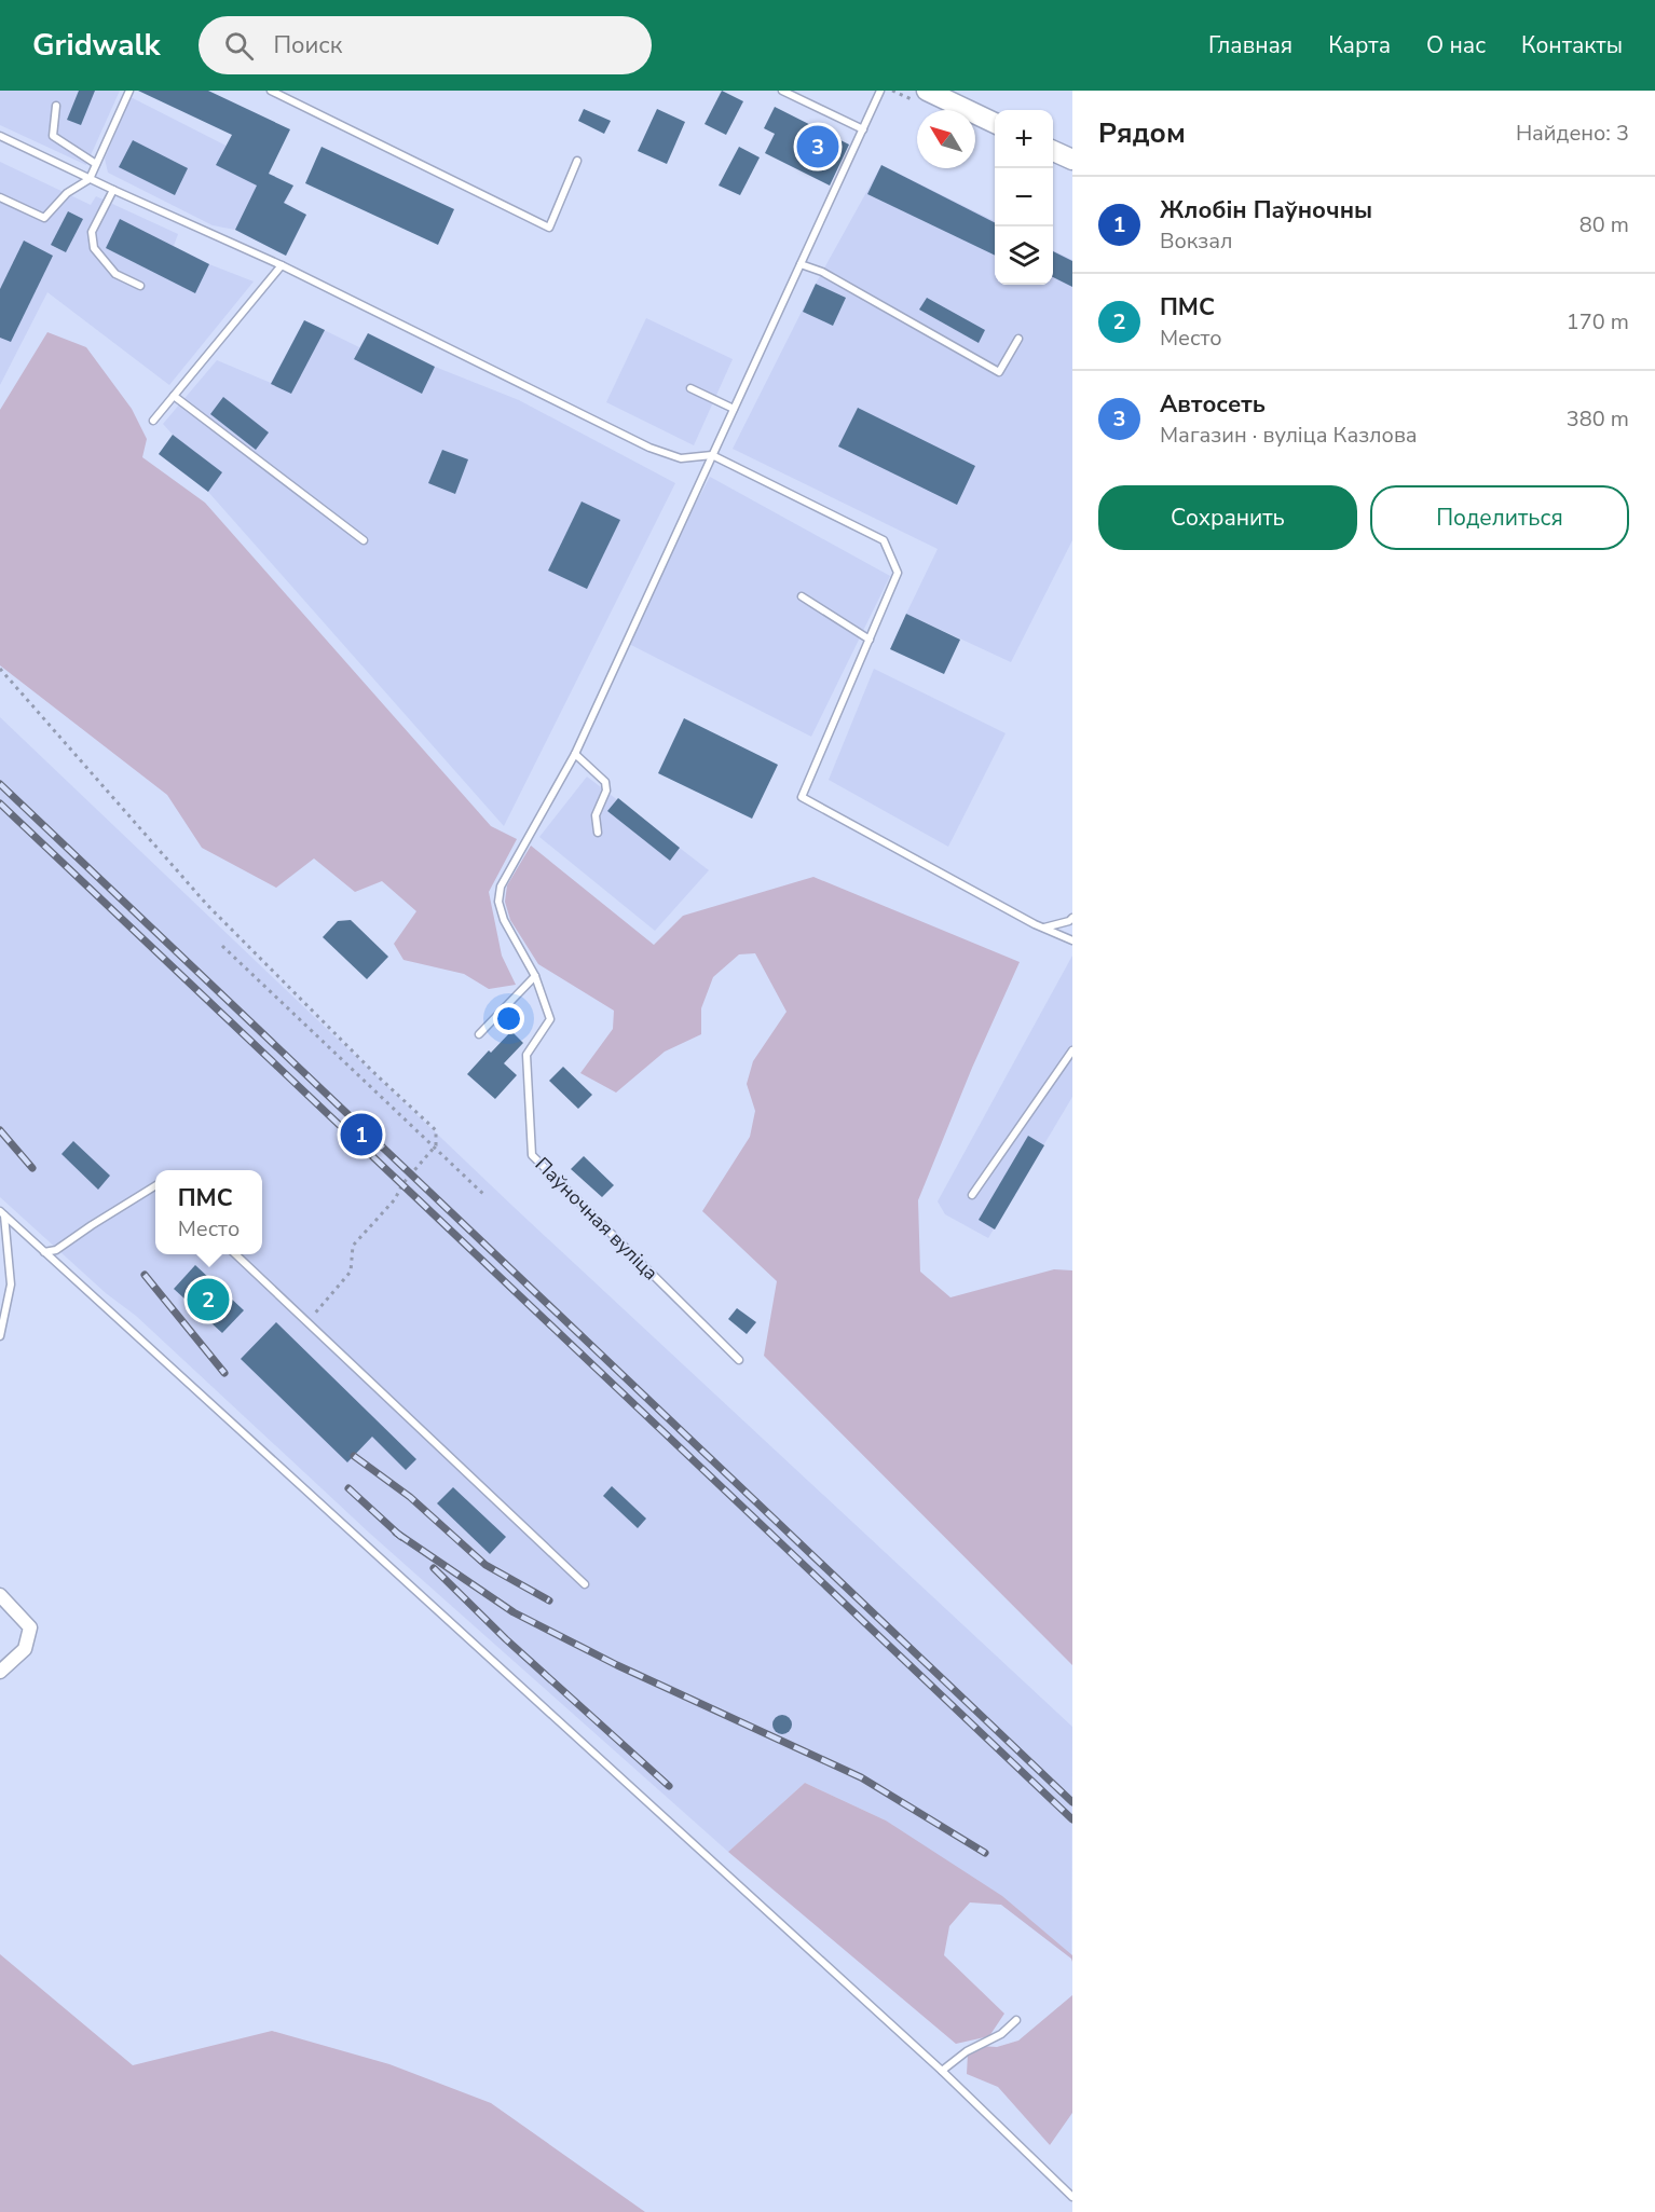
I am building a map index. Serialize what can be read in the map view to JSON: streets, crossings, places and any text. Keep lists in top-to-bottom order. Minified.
{"streets":{"lane":["Паўночная вуліца"]},"north":"top left","page":{"header":"Gridwalk","search":"Поиск","nav":["Главная","Карта","О нас","Контакты"],"heading":["Рядом","Найдено: 3"],"map_buttons":["+","−"],"pins":["3","1","2"],"list":[{"mark":"1","name":"Жлобін Паўночны","note":"Вокзал","value":"80 m"},{"mark":"2","name":"ПМС","note":"Место","value":"170 m"},{"mark":"3","name":"Автосеть","note":"Магазин · вуліца Казлова","value":"380 m"}],"buttons":["Сохранить","Поделиться"],"popup":["ПМС","Место"]}}
